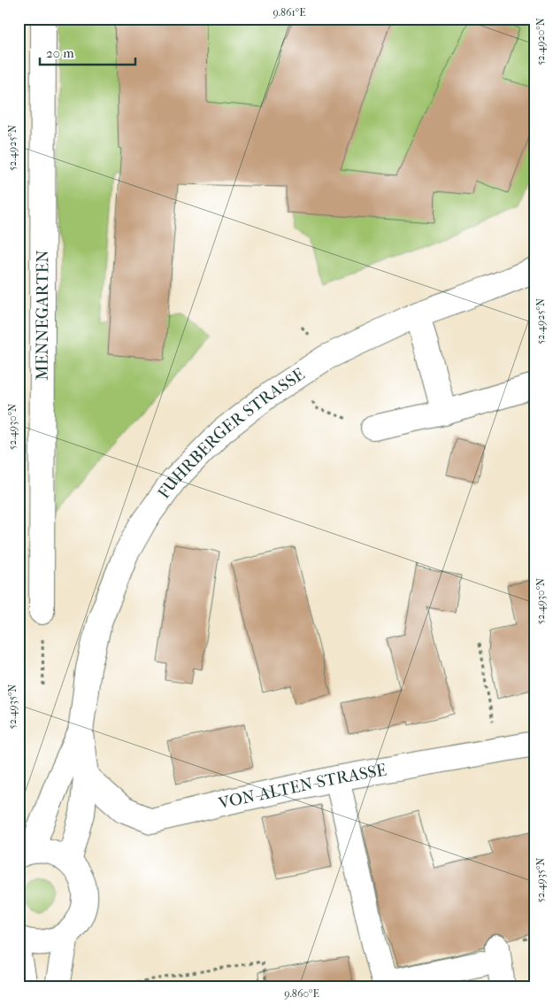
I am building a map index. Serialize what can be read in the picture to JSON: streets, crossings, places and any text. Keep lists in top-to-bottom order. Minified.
{"streets":{"main road":["MENNEGARTEN","FUHRBERGER STRASSE","VON-ALTEN-STRASSE"]},"crossings":[["FUHRBERGER STRASSE","VON-ALTEN-STRASSE"]],"scale_bar":"20 m","coordinates":["9.861°E","52.4920°N","52.4925°N","52.4930°N","52.4935°N","9.860°E"]}
